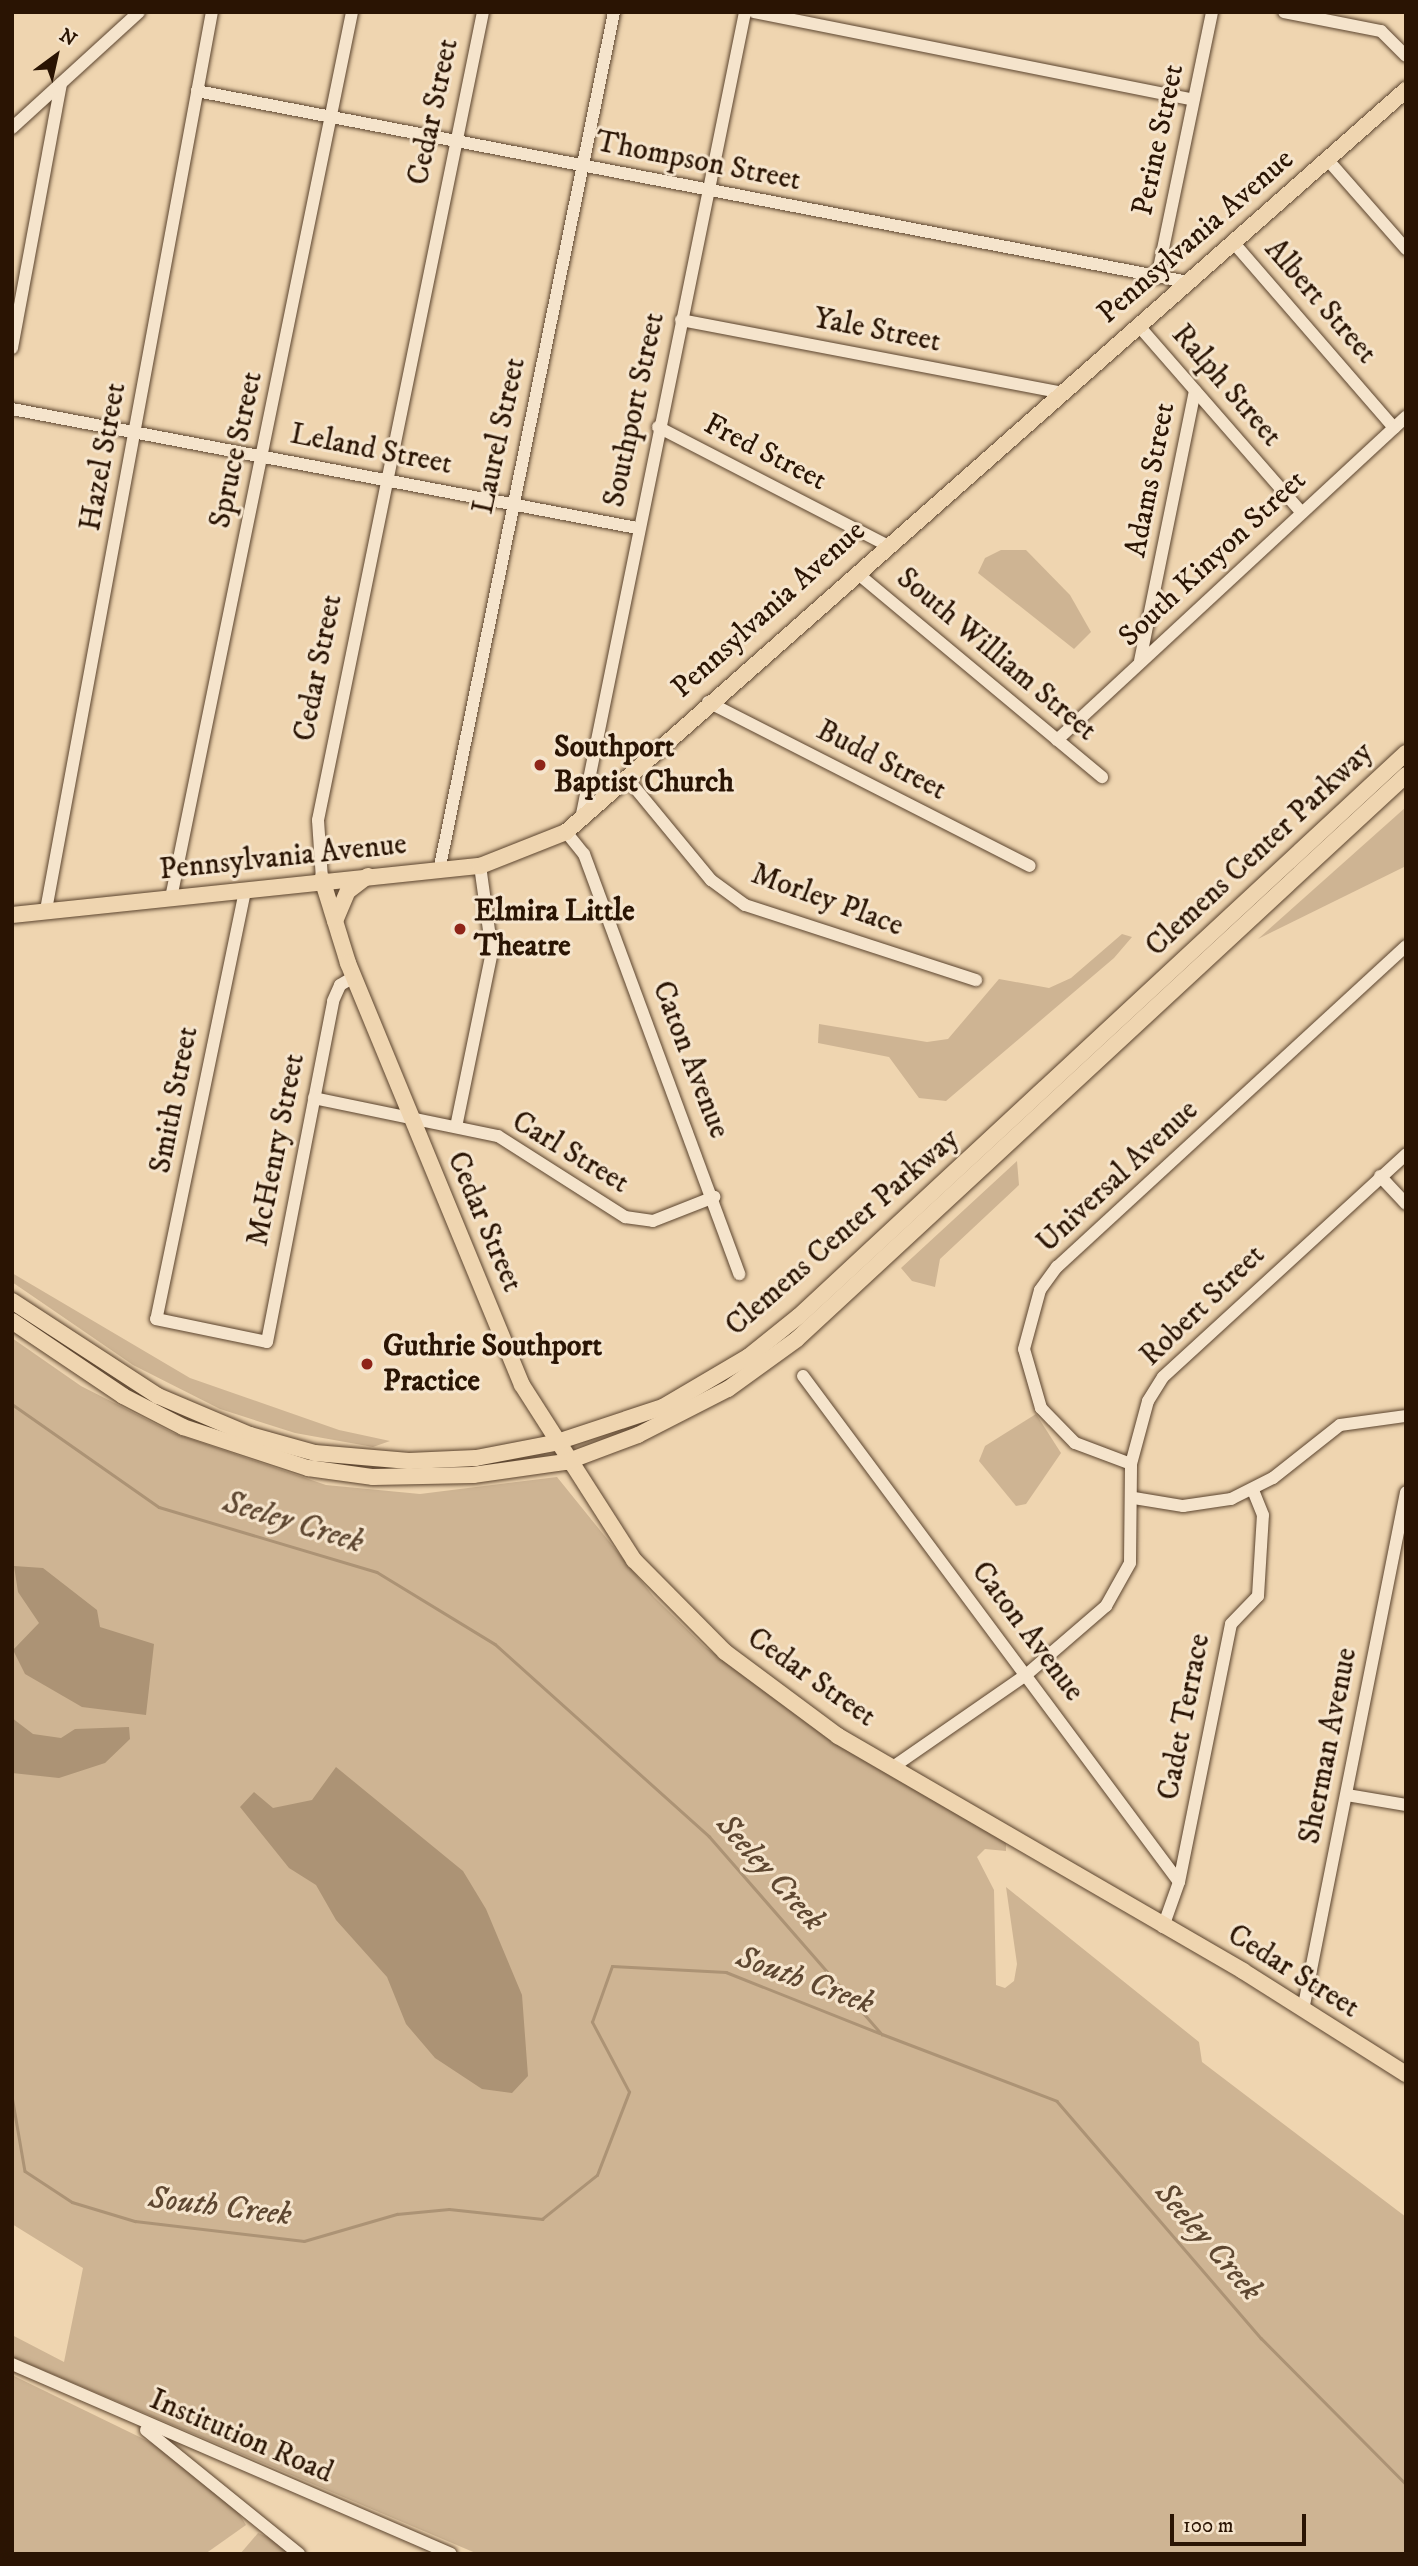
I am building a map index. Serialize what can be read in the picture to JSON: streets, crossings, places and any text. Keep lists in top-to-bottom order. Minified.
{"streets":{"main road":["Cedar Street","Pennsylvania Avenue","Clemens Center Parkway"],"street":["Perine Street","Thompson Street","Albert Street","Yale Street","Ralph Street","Southport Street","Laurel Street","Spruce Street","Leland Street","Fred Street","Hazel Street","Adams Street","South Kinyon Street","South William Street","Budd Street","Morley Place","Caton Avenue","Smith Street","McHenry Street","Carl Street","Universal Avenue","Robert Street","Cadet Terrace","Sherman Avenue","Institution Road"]},"crossings":[["Cedar Street","Thompson Street"],["Cedar Street","Pennsylvania Avenue"],["Cedar Street","Leland Street"],["Cedar Street","Clemens Center Parkway"],["Cedar Street","McHenry Street"],["Cedar Street","Carl Street"],["Cedar Street","Robert Street"],["Cedar Street","Sherman Avenue"],["Perine Street","Thompson Street"],["Thompson Street","Pennsylvania Avenue"],["Thompson Street","Southport Street"],["Thompson Street","Laurel Street"],["Thompson Street","Spruce Street"],["Thompson Street","Hazel Street"],["Pennsylvania Avenue","Albert Street"],["Pennsylvania Avenue","Yale Street"],["Pennsylvania Avenue","Ralph Street"],["Pennsylvania Avenue","Southport Street"],["Pennsylvania Avenue","Laurel Street"],["Pennsylvania Avenue","Spruce Street"],["Pennsylvania Avenue","Fred Street"],["Pennsylvania Avenue","Hazel Street"],["Pennsylvania Avenue","South William Street"],["Pennsylvania Avenue","Budd Street"],["Pennsylvania Avenue","Morley Place"],["Pennsylvania Avenue","Caton Avenue"],["Pennsylvania Avenue","Smith Street"],["Albert Street","South Kinyon Street"],["Yale Street","Southport Street"],["Ralph Street","Adams Street"],["Ralph Street","South Kinyon Street"],["Southport Street","Leland Street"],["Southport Street","Fred Street"],["Laurel Street","Leland Street"],["Spruce Street","Leland Street"],["Leland Street","Hazel Street"],["Adams Street","South Kinyon Street"],["South Kinyon Street","South William Street"],["Caton Avenue","Carl Street"],["Caton Avenue","Robert Street"],["Caton Avenue","Cadet Terrace"],["Smith Street","McHenry Street"],["McHenry Street","Carl Street"],["Universal Avenue","Robert Street"]],"water":["Seeley Creek","South Creek"],"places":["Southport Baptist Church","Elmira Little Theatre","Guthrie Southport Practice"],"scale_bar":"100 m","north":"top right"}
